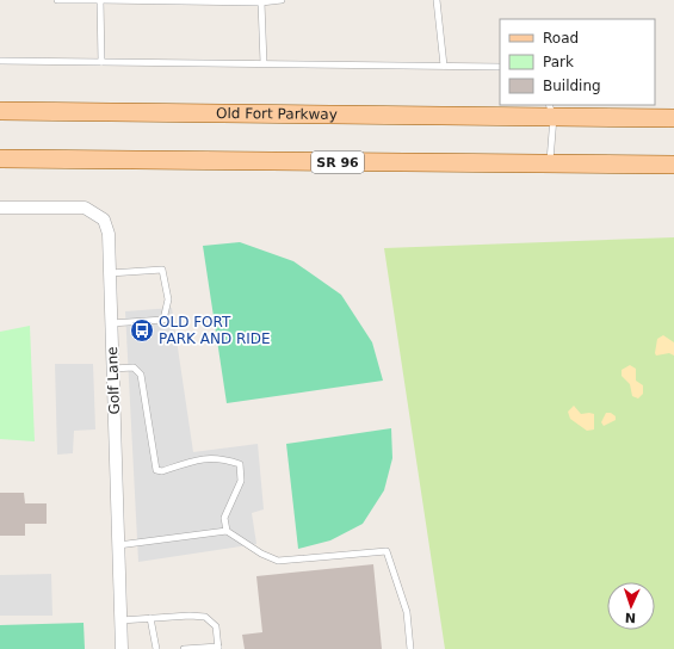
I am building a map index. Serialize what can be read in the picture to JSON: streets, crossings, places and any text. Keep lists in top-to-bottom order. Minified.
{"streets":{"main road":["Old Fort Parkway","SR 96"],"street":["Golf Lane"]},"places":{"bus stop":["OLD FORT PARK AND RIDE"]},"legend":["Road","Park","Building"],"north":"bottom"}
